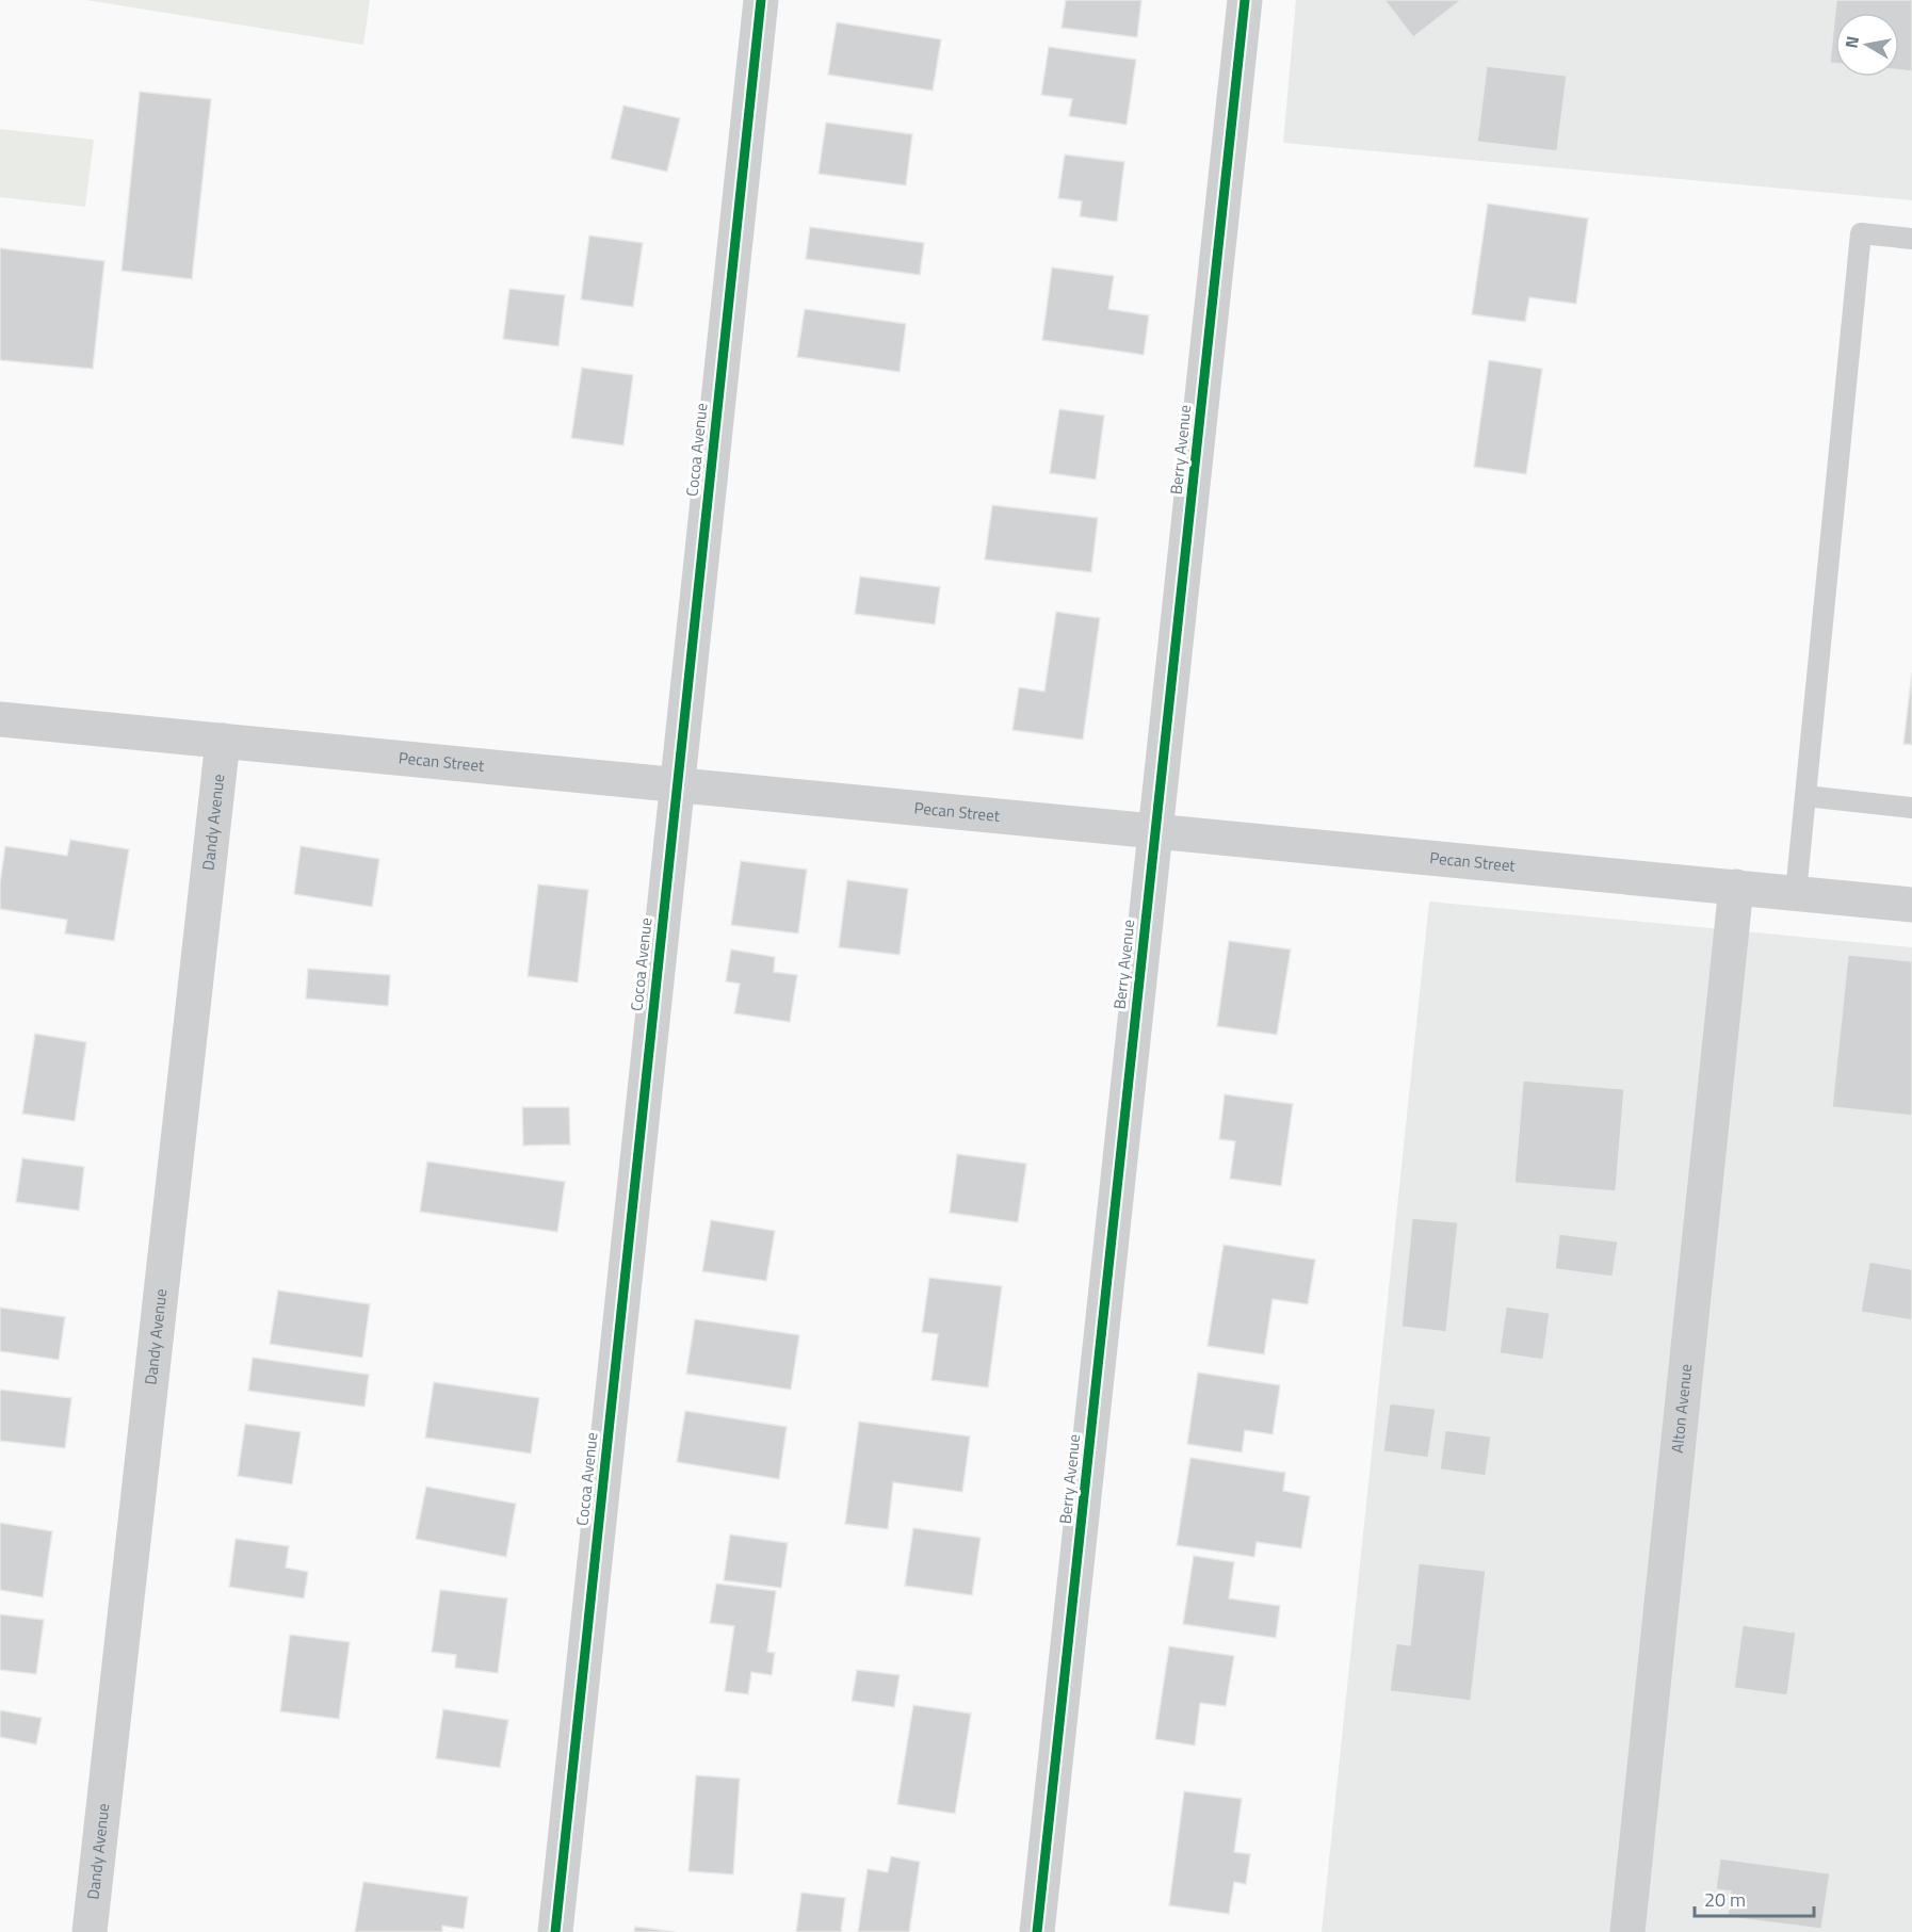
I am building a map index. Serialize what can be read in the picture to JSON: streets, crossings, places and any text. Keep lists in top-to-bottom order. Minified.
{"streets":{"street":["Cocoa Avenue","Berry Avenue","Pecan Street","Dandy Avenue","Alton Avenue"]},"crossings":[["Cocoa Avenue","Pecan Street"],["Berry Avenue","Pecan Street"],["Pecan Street","Dandy Avenue"],["Pecan Street","Alton Avenue"]],"scale_bar":"20 m","north":"left"}
